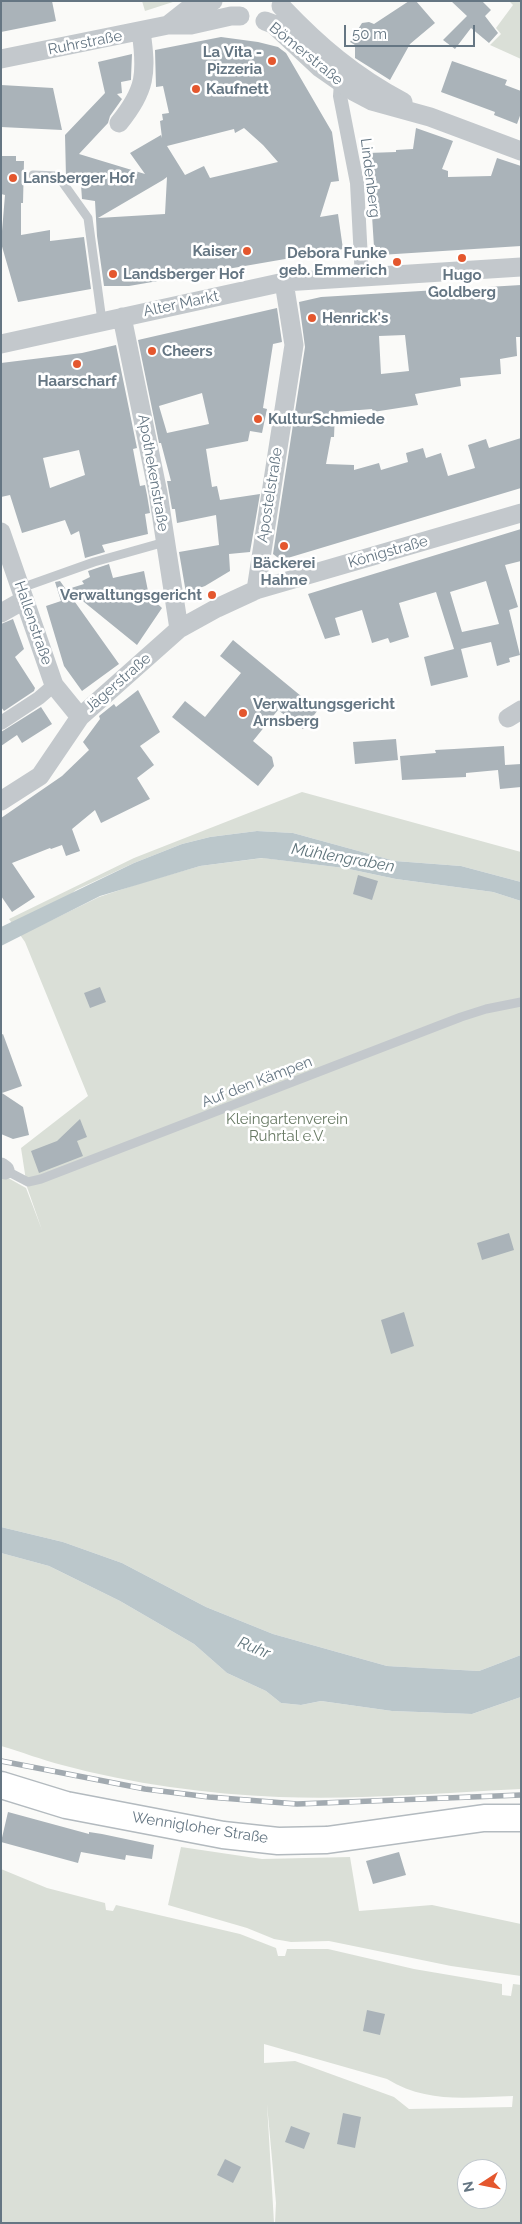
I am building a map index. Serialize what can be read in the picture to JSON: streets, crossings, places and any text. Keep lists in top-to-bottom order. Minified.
{"streets":{"main road":["Wennigloher Straße"],"street":["Ruhrstraße","Bömerstraße","Lindenberg","Alter Markt","Apothekenstraße","Apostelstraße","Königstraße","Hallenstraße","Jägerstraße"],"lane":["Auf den Kämpen"]},"crossings":[["Bömerstraße","Lindenberg"],["Lindenberg","Alter Markt"],["Alter Markt","Apothekenstraße"],["Alter Markt","Apostelstraße"],["Apothekenstraße","Jägerstraße"],["Apostelstraße","Königstraße"],["Apostelstraße","Jägerstraße"],["Königstraße","Jägerstraße"],["Hallenstraße","Jägerstraße"]],"water":["Mühlengraben","Ruhr"],"parks":["Kleingartenverein Ruhrtal e.V."],"places":["La Vita - Pizzeria","Kaufnett","Lansberger Hof","Kaiser","Hugo Goldberg","Debora Funke geb. Emmerich","Landsberger Hof","Henrick's","Cheers","Haarscharf","KulturSchmiede","Bäckerei Hahne","Verwaltungsgericht","Verwaltungsgericht Arnsberg"],"scale_bar":"50 m","north":"left"}
